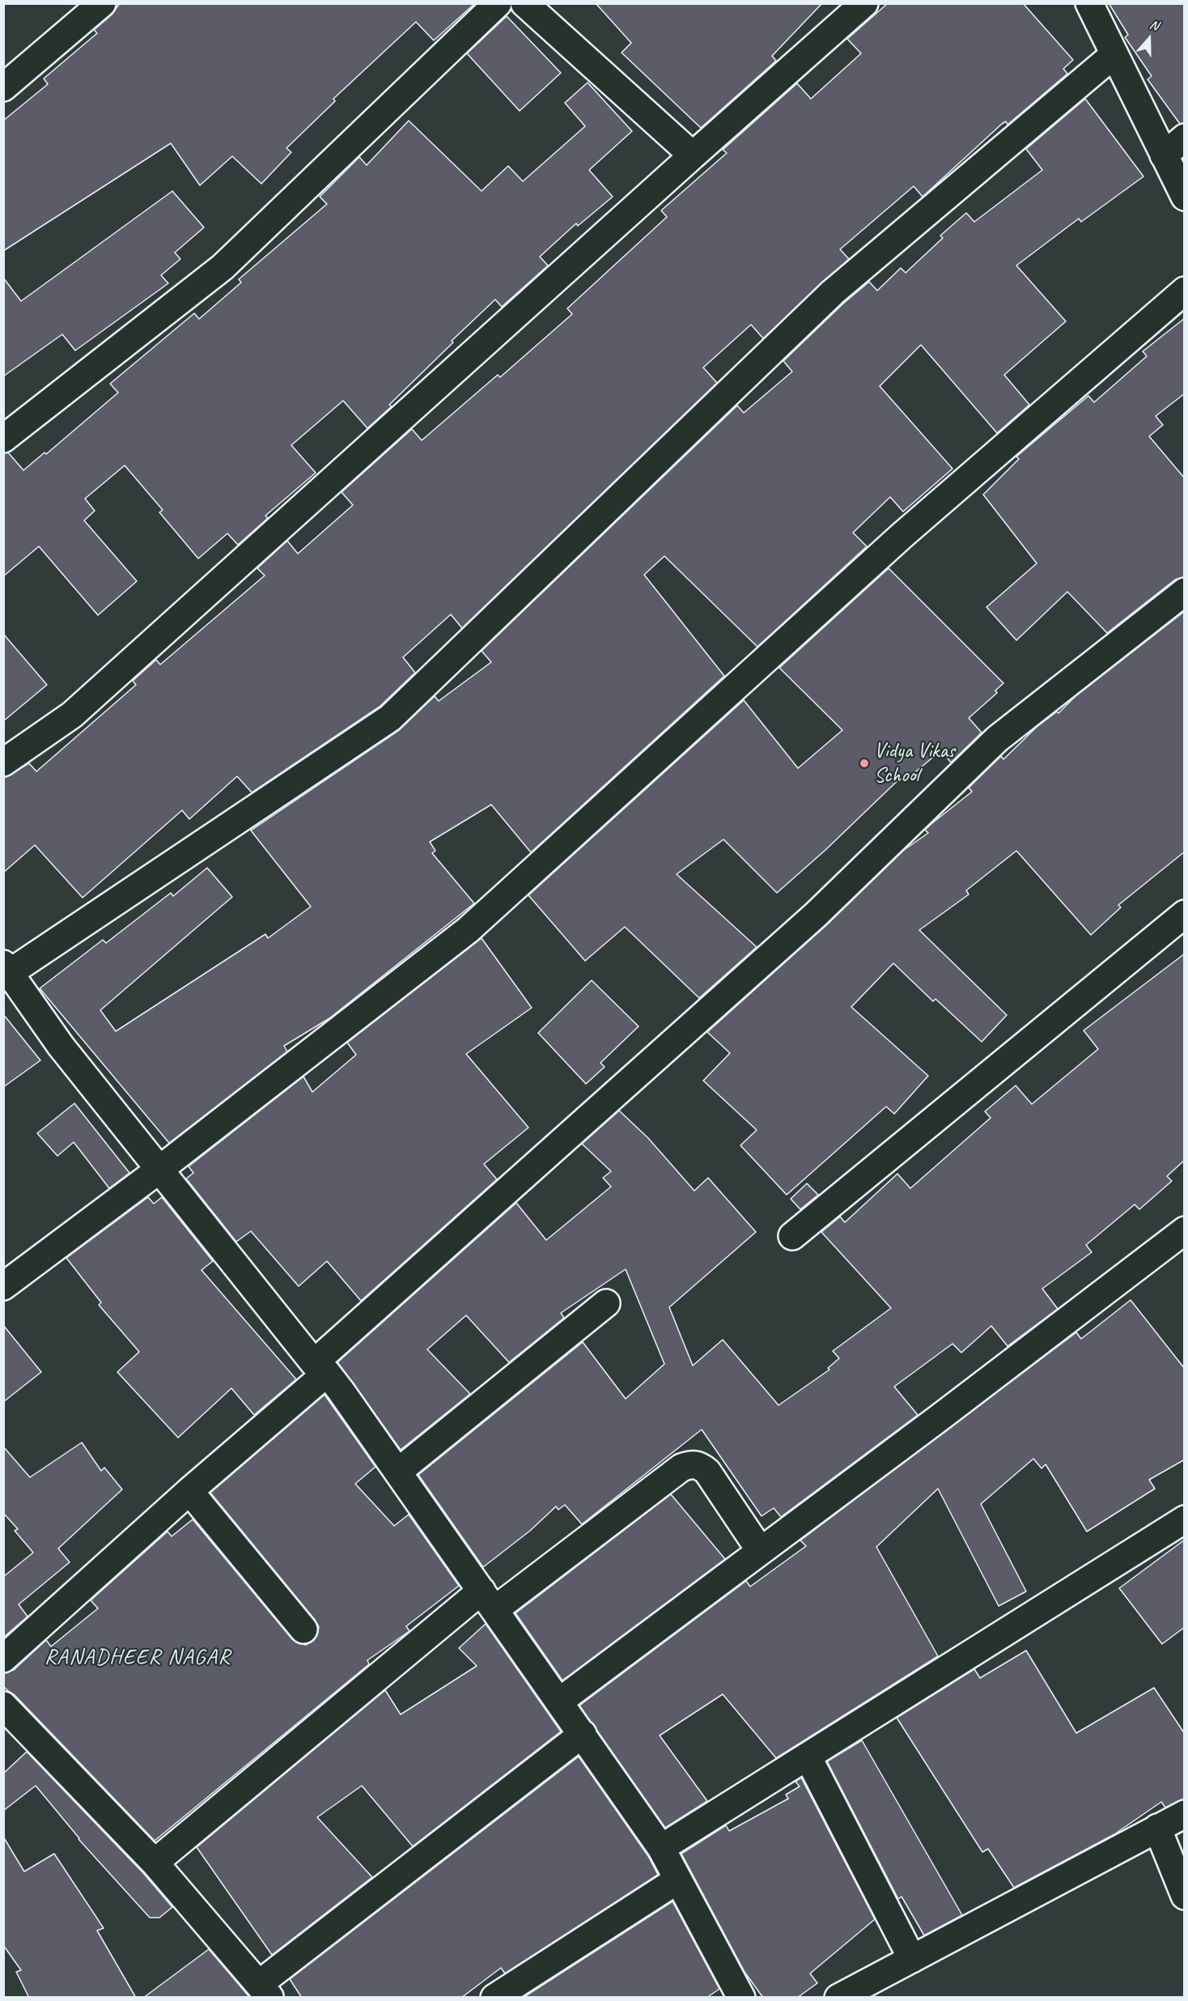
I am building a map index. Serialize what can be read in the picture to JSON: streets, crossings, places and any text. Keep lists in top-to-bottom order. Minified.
{"districts":["RANADHEER NAGAR"],"places":["Vidya Vikas School"],"north":"top"}
